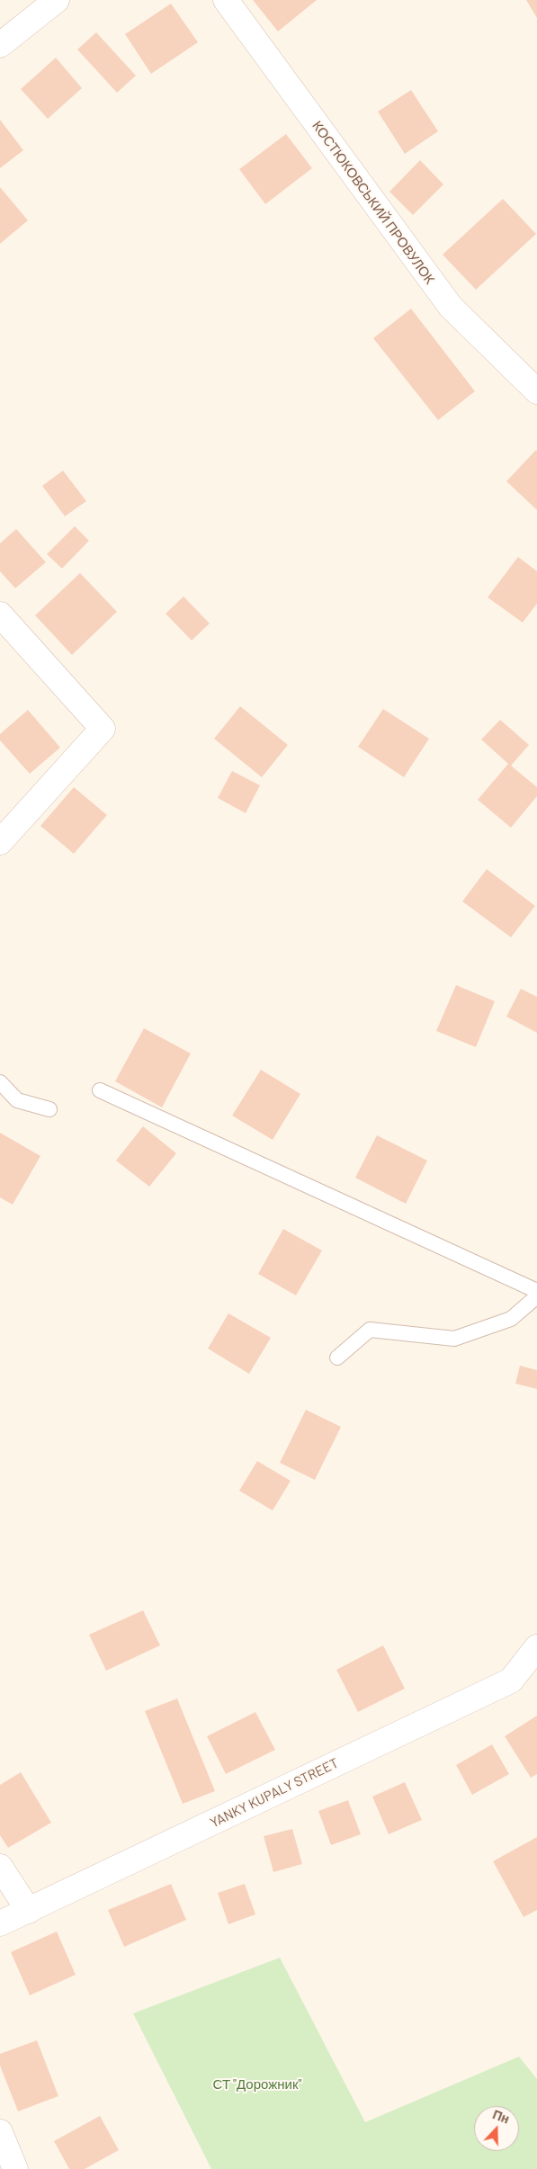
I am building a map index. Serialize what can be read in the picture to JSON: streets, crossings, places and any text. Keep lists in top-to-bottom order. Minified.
{"streets":{"street":["КОСТЮКОВСЬКИЙ ПРОВУЛОК","YANKY KUPALY STREET"]},"parks":["СТ \"Дорожник\""],"north":"top"}
